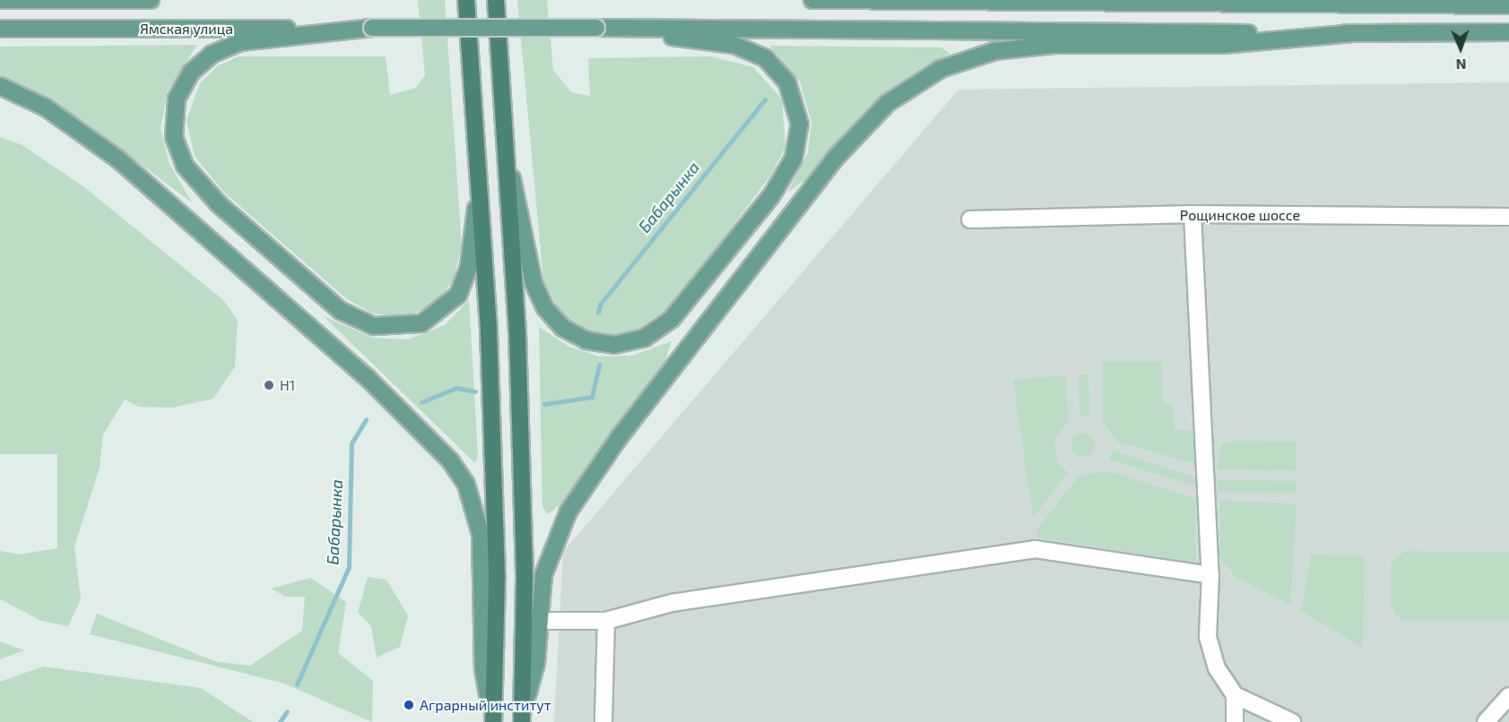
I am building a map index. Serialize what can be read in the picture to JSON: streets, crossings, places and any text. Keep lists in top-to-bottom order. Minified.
{"streets":{"main road":["Ямская улица"],"street":["Рощинское шоссе"]},"water":["Бабарынка"],"places":["Н1","Аграрный институт"],"north":"bottom"}
